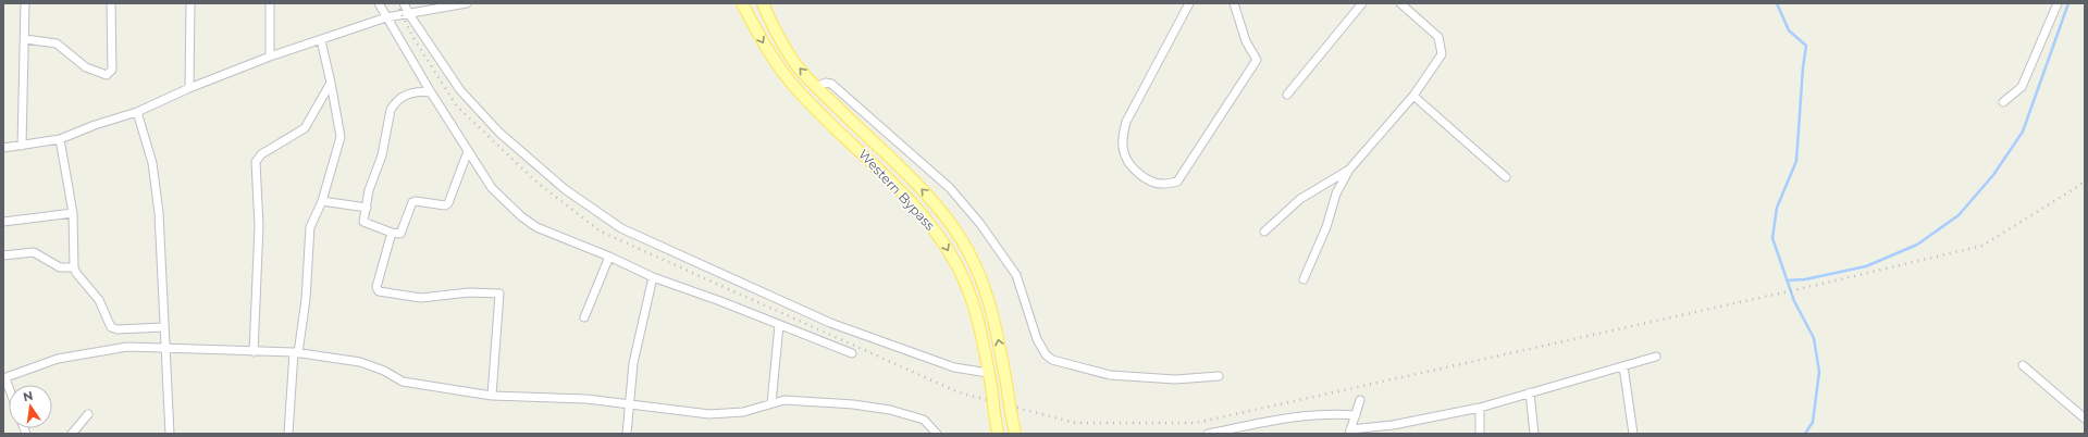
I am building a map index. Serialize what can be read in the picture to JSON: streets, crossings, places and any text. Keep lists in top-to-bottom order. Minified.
{"streets":{"main road":["Western Bypass"]},"north":"top"}
